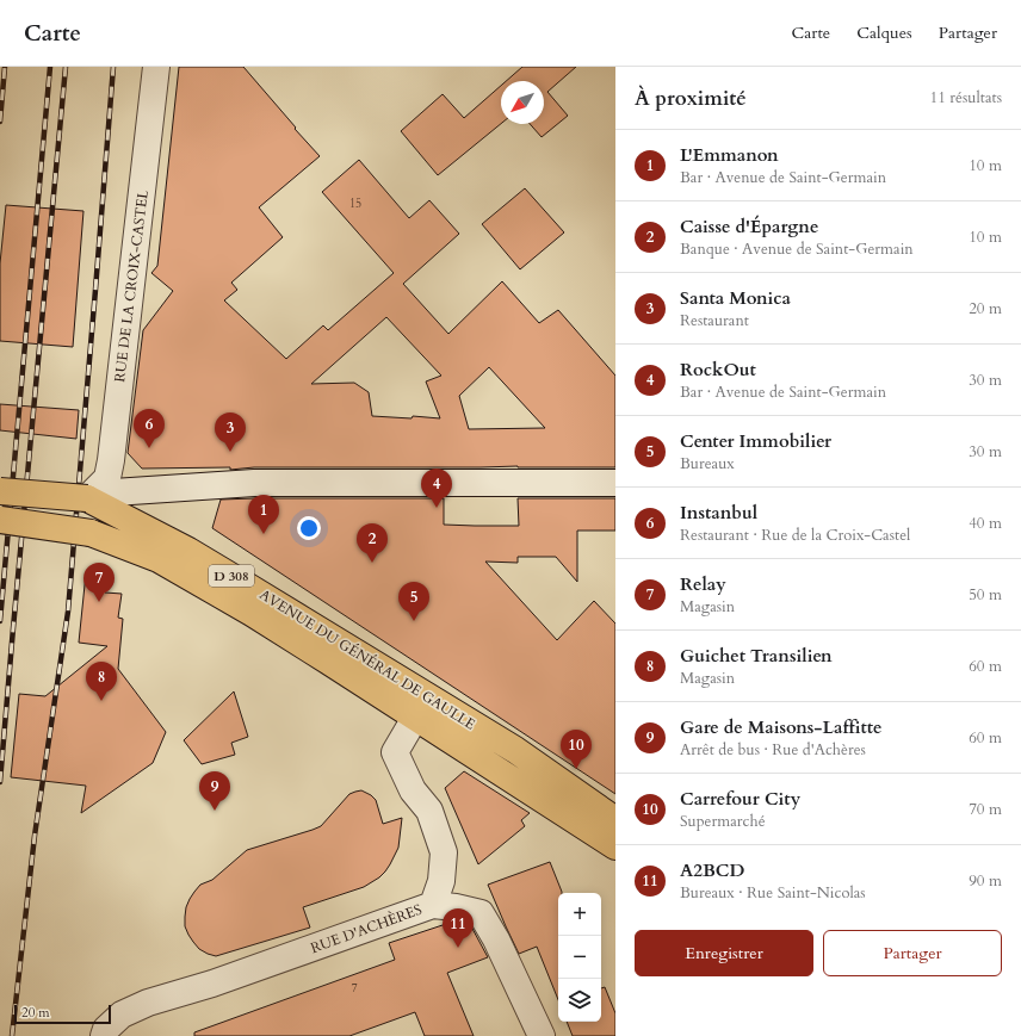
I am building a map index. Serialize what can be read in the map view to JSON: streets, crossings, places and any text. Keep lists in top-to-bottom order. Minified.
{"streets":{"main road":["D 308","AVENUE DU GÉNÉRAL DE GAULLE"],"street":["RUE DE LA CROIX-CASTEL","RUE D'ACHÈRES"]},"crossings":[["RUE DE LA CROIX-CASTEL","D 308"],["RUE DE LA CROIX-CASTEL","AVENUE DU GÉNÉRAL DE GAULLE"],["D 308","AVENUE DU GÉNÉRAL DE GAULLE"],["AVENUE DU GÉNÉRAL DE GAULLE","RUE D'ACHÈRES"]],"house_numbers":["15","7"],"scale_bar":"20 m","north":"bottom left","page":{"header":"Carte","nav":["Carte","Calques","Partager"],"heading":["À proximité","11 résultats"],"list":[{"mark":"1","name":"L'Emmanon","note":"Bar · Avenue de Saint-Germain","value":"10 m"},{"mark":"2","name":"Caisse d'Épargne","note":"Banque · Avenue de Saint-Germain","value":"10 m"},{"mark":"3","name":"Santa Monica","note":"Restaurant","value":"20 m"},{"mark":"4","name":"RockOut","note":"Bar · Avenue de Saint-Germain","value":"30 m"},{"mark":"5","name":"Center Immobilier","note":"Bureaux","value":"30 m"},{"mark":"6","name":"Instanbul","note":"Restaurant · Rue de la Croix-Castel","value":"40 m"},{"mark":"7","name":"Relay","note":"Magasin","value":"50 m"},{"mark":"8","name":"Guichet Transilien","note":"Magasin","value":"60 m"},{"mark":"9","name":"Gare de Maisons-Laffitte","note":"Arrêt de bus · Rue d'Achères","value":"60 m"},{"mark":"10","name":"Carrefour City","note":"Supermarché","value":"70 m"},{"mark":"11","name":"A2BCD","note":"Bureaux · Rue Saint-Nicolas","value":"90 m"}],"pins":["6","3","4","1","2","7","5","8","10","9","11"],"map_buttons":["+","−"],"buttons":["Enregistrer","Partager"],"scale":"20 m"}}
